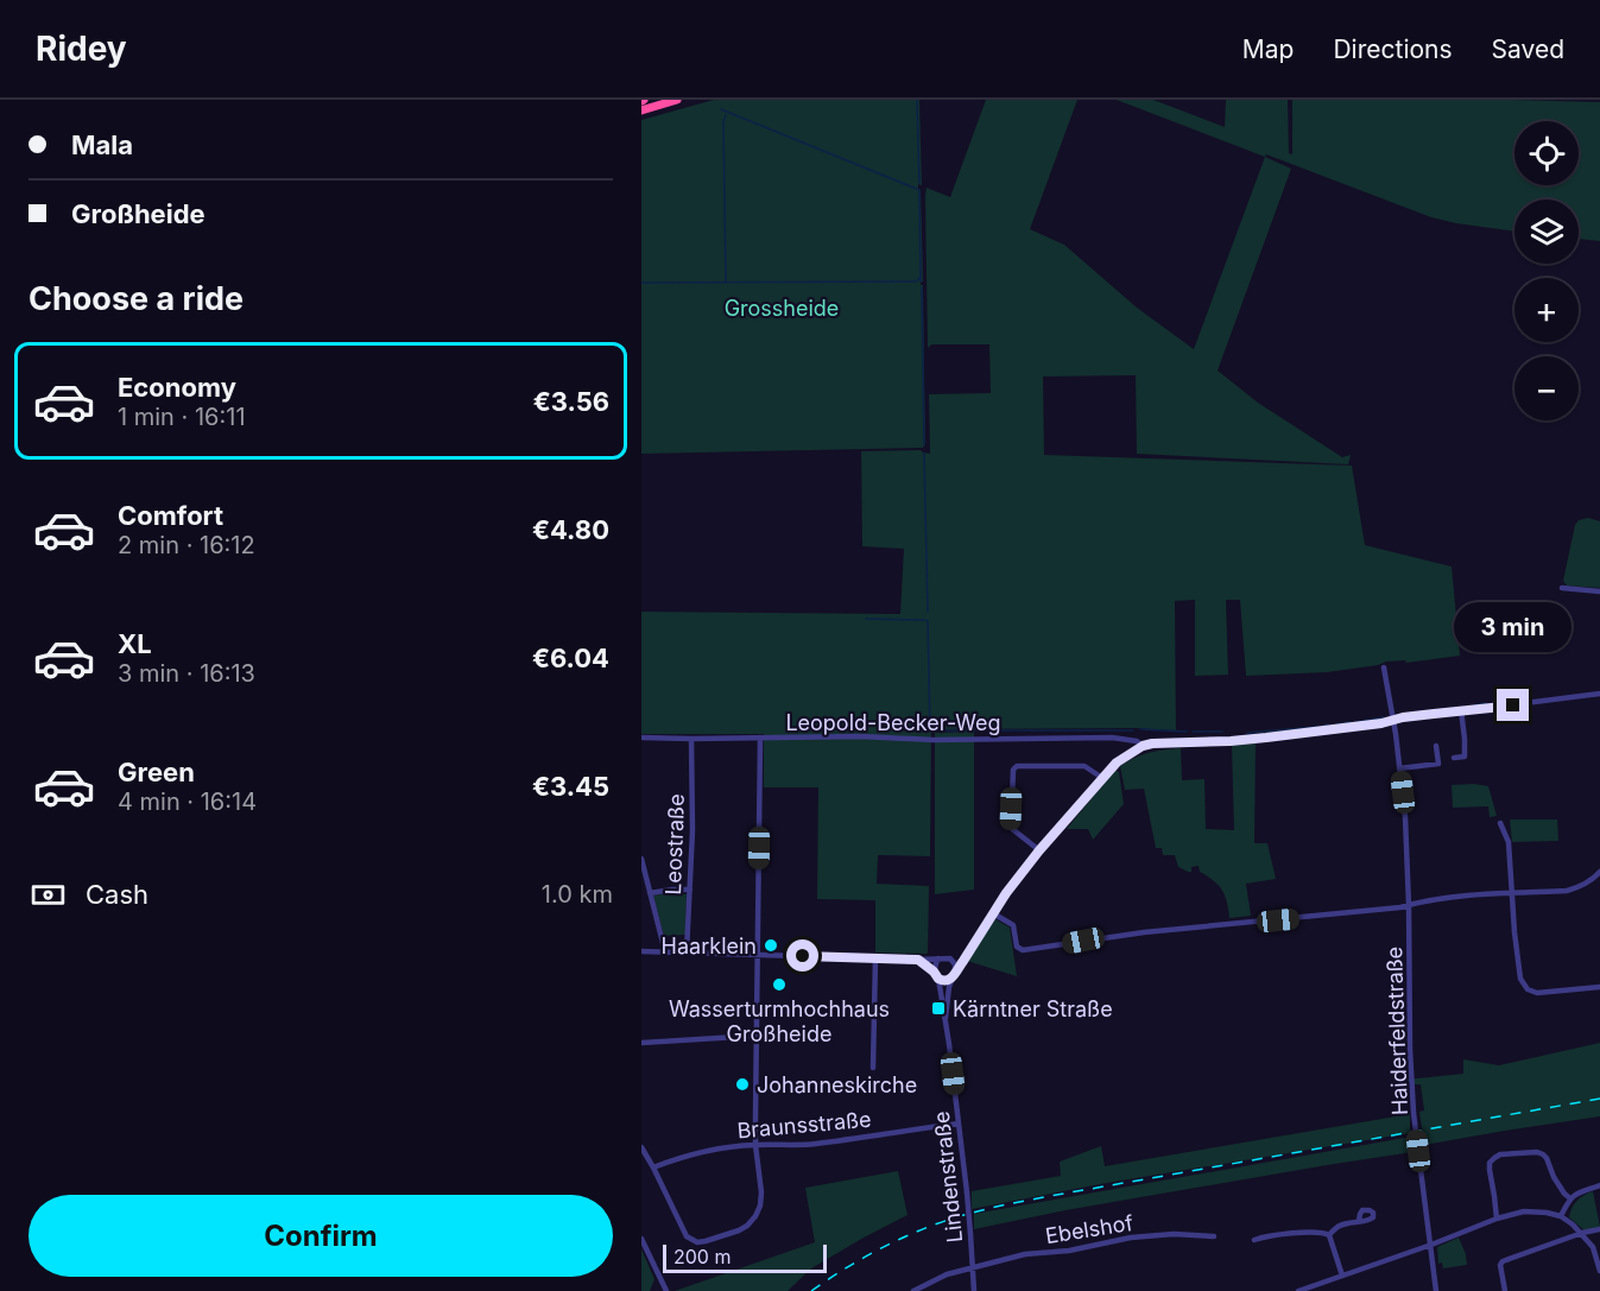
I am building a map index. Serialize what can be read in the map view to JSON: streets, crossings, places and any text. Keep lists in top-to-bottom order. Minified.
{"streets":{"street":["Leopold-Becker-Weg","Leostraße","Haiderfeldstraße","Braunsstraße","Lindenstraße","Ebelshof"]},"crossings":[["Leopold-Becker-Weg","Leostraße"],["Braunsstraße","Lindenstraße"],["Lindenstraße","Ebelshof"]],"parks":["Grossheide"],"places":{"other":["Haarklein","Wasserturmhochhaus Großheide","Johanneskirche"],"transit":["Kärntner Straße"]},"scale_bar":"200 m","page":{"header":"Ridey","nav":["Map","Directions","Saved"],"banner":["Mala","Großheide"],"map_buttons":["+","−"],"heading":"Choose a ride","list":[{"name":"Economy","note":"1 min · 16:11","value":"€3.56"},{"name":"Comfort","note":"2 min · 16:12","value":"€4.80"},{"name":"XL","note":"3 min · 16:13","value":"€6.04"},{"name":"Green","note":"4 min · 16:14","value":"€3.45"}],"bubble":"3 min","pay":["Cash","1.0 km"],"buttons":"Confirm","scale":"200 m"}}
